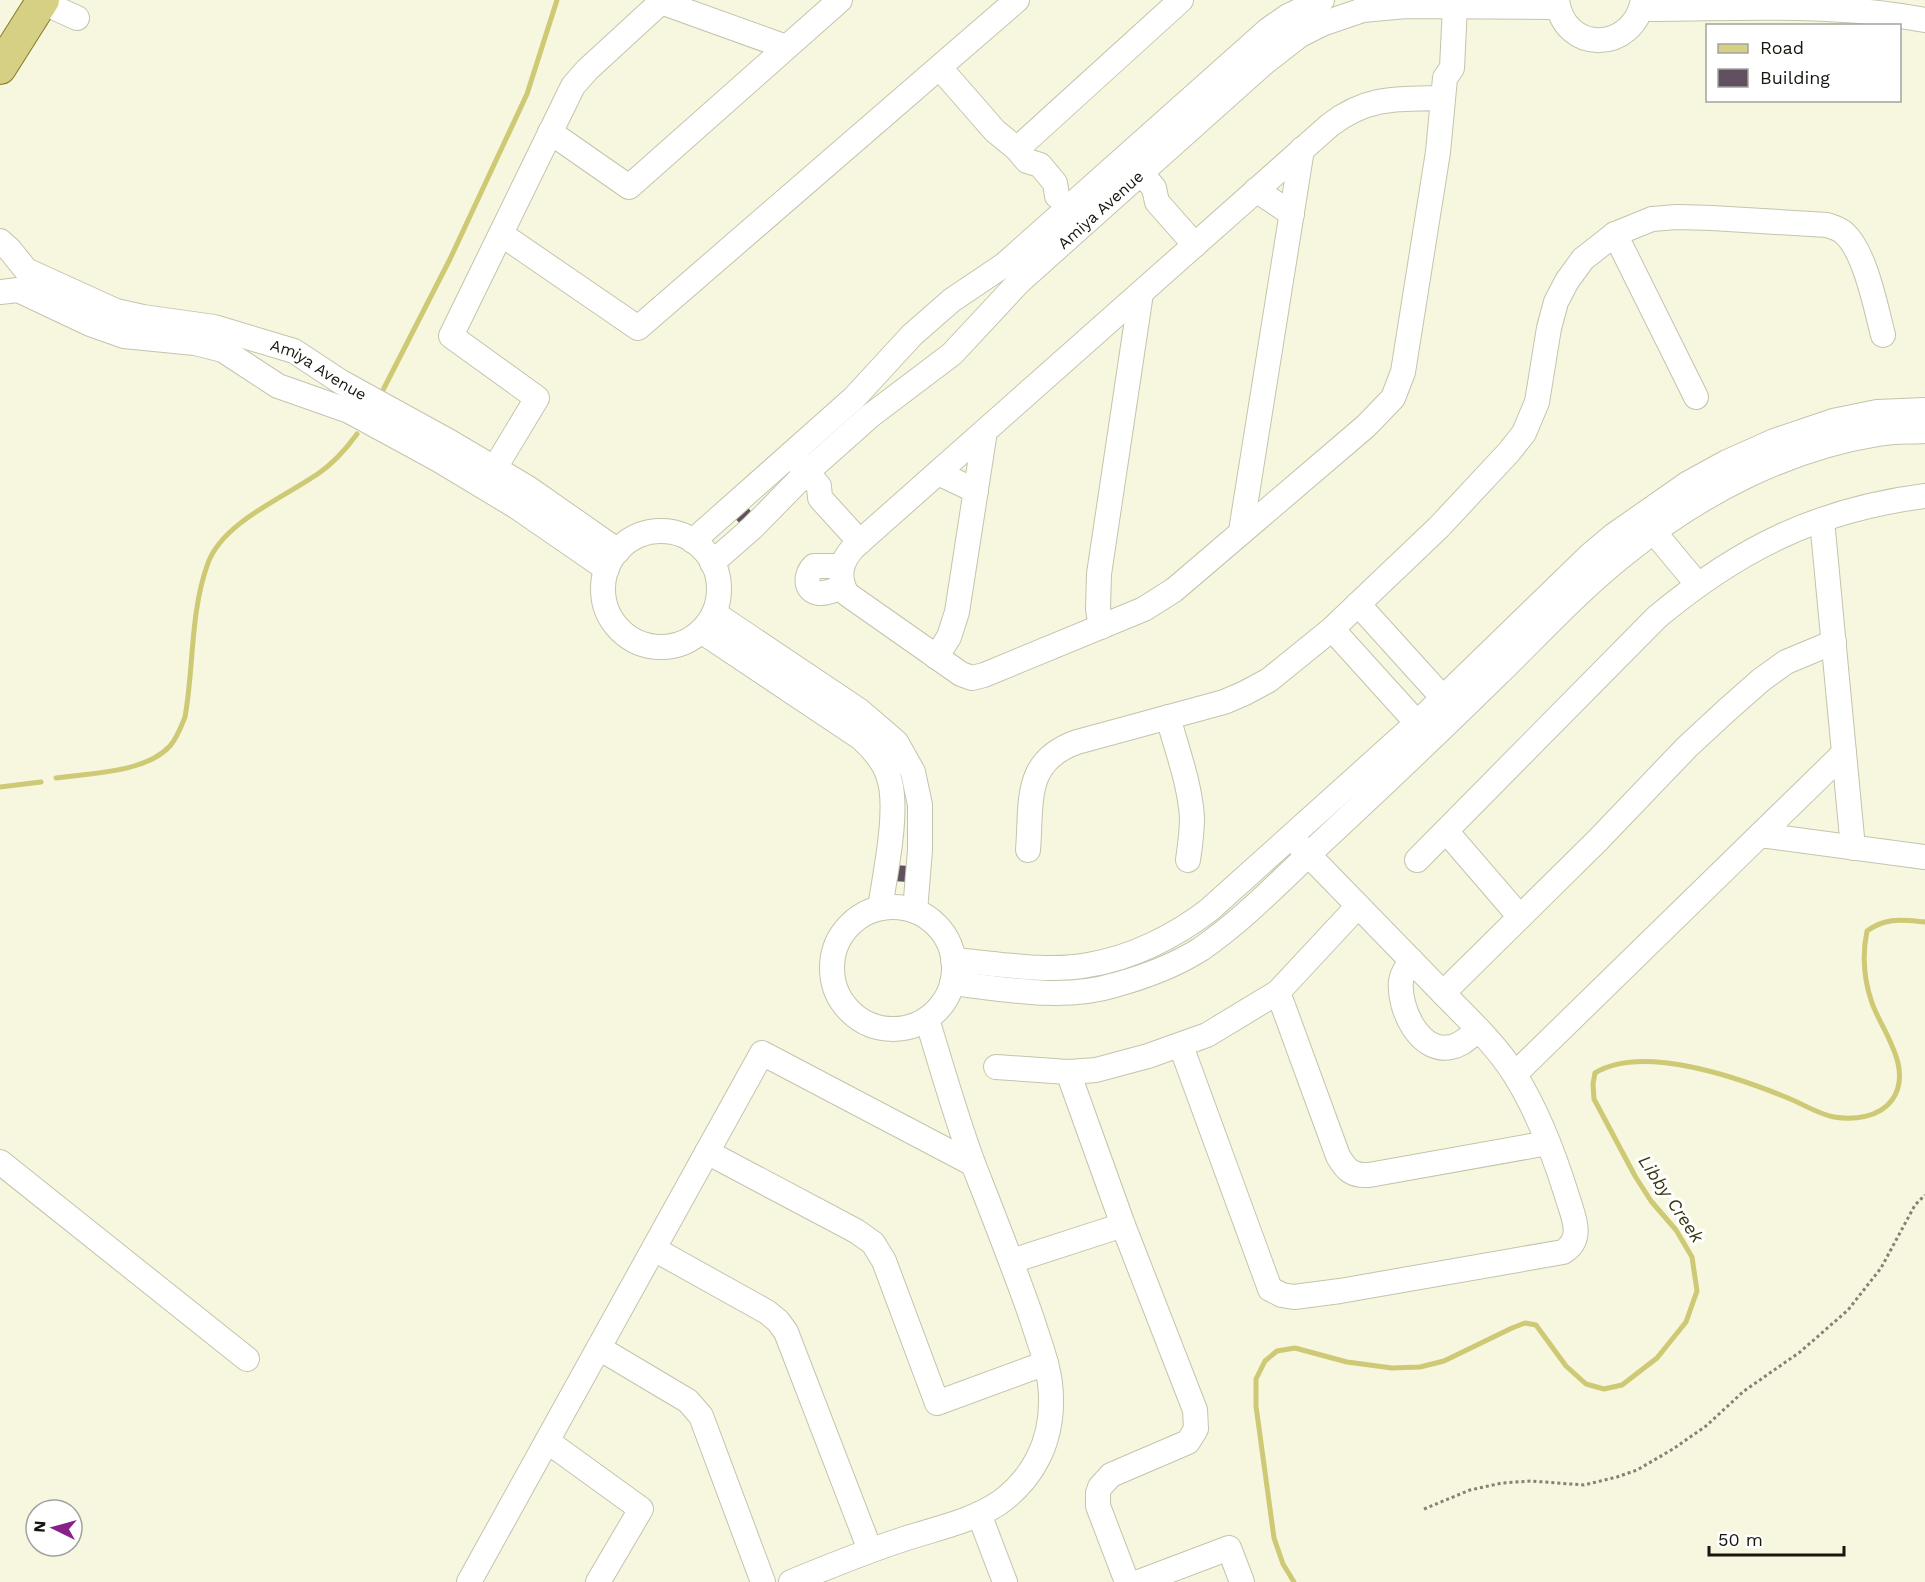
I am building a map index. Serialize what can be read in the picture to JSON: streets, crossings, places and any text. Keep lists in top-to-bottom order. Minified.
{"streets":{"street":["Amiya Avenue"]},"water":["Libby Creek"],"legend":["Road","Building"],"scale_bar":"50 m","north":"left"}
